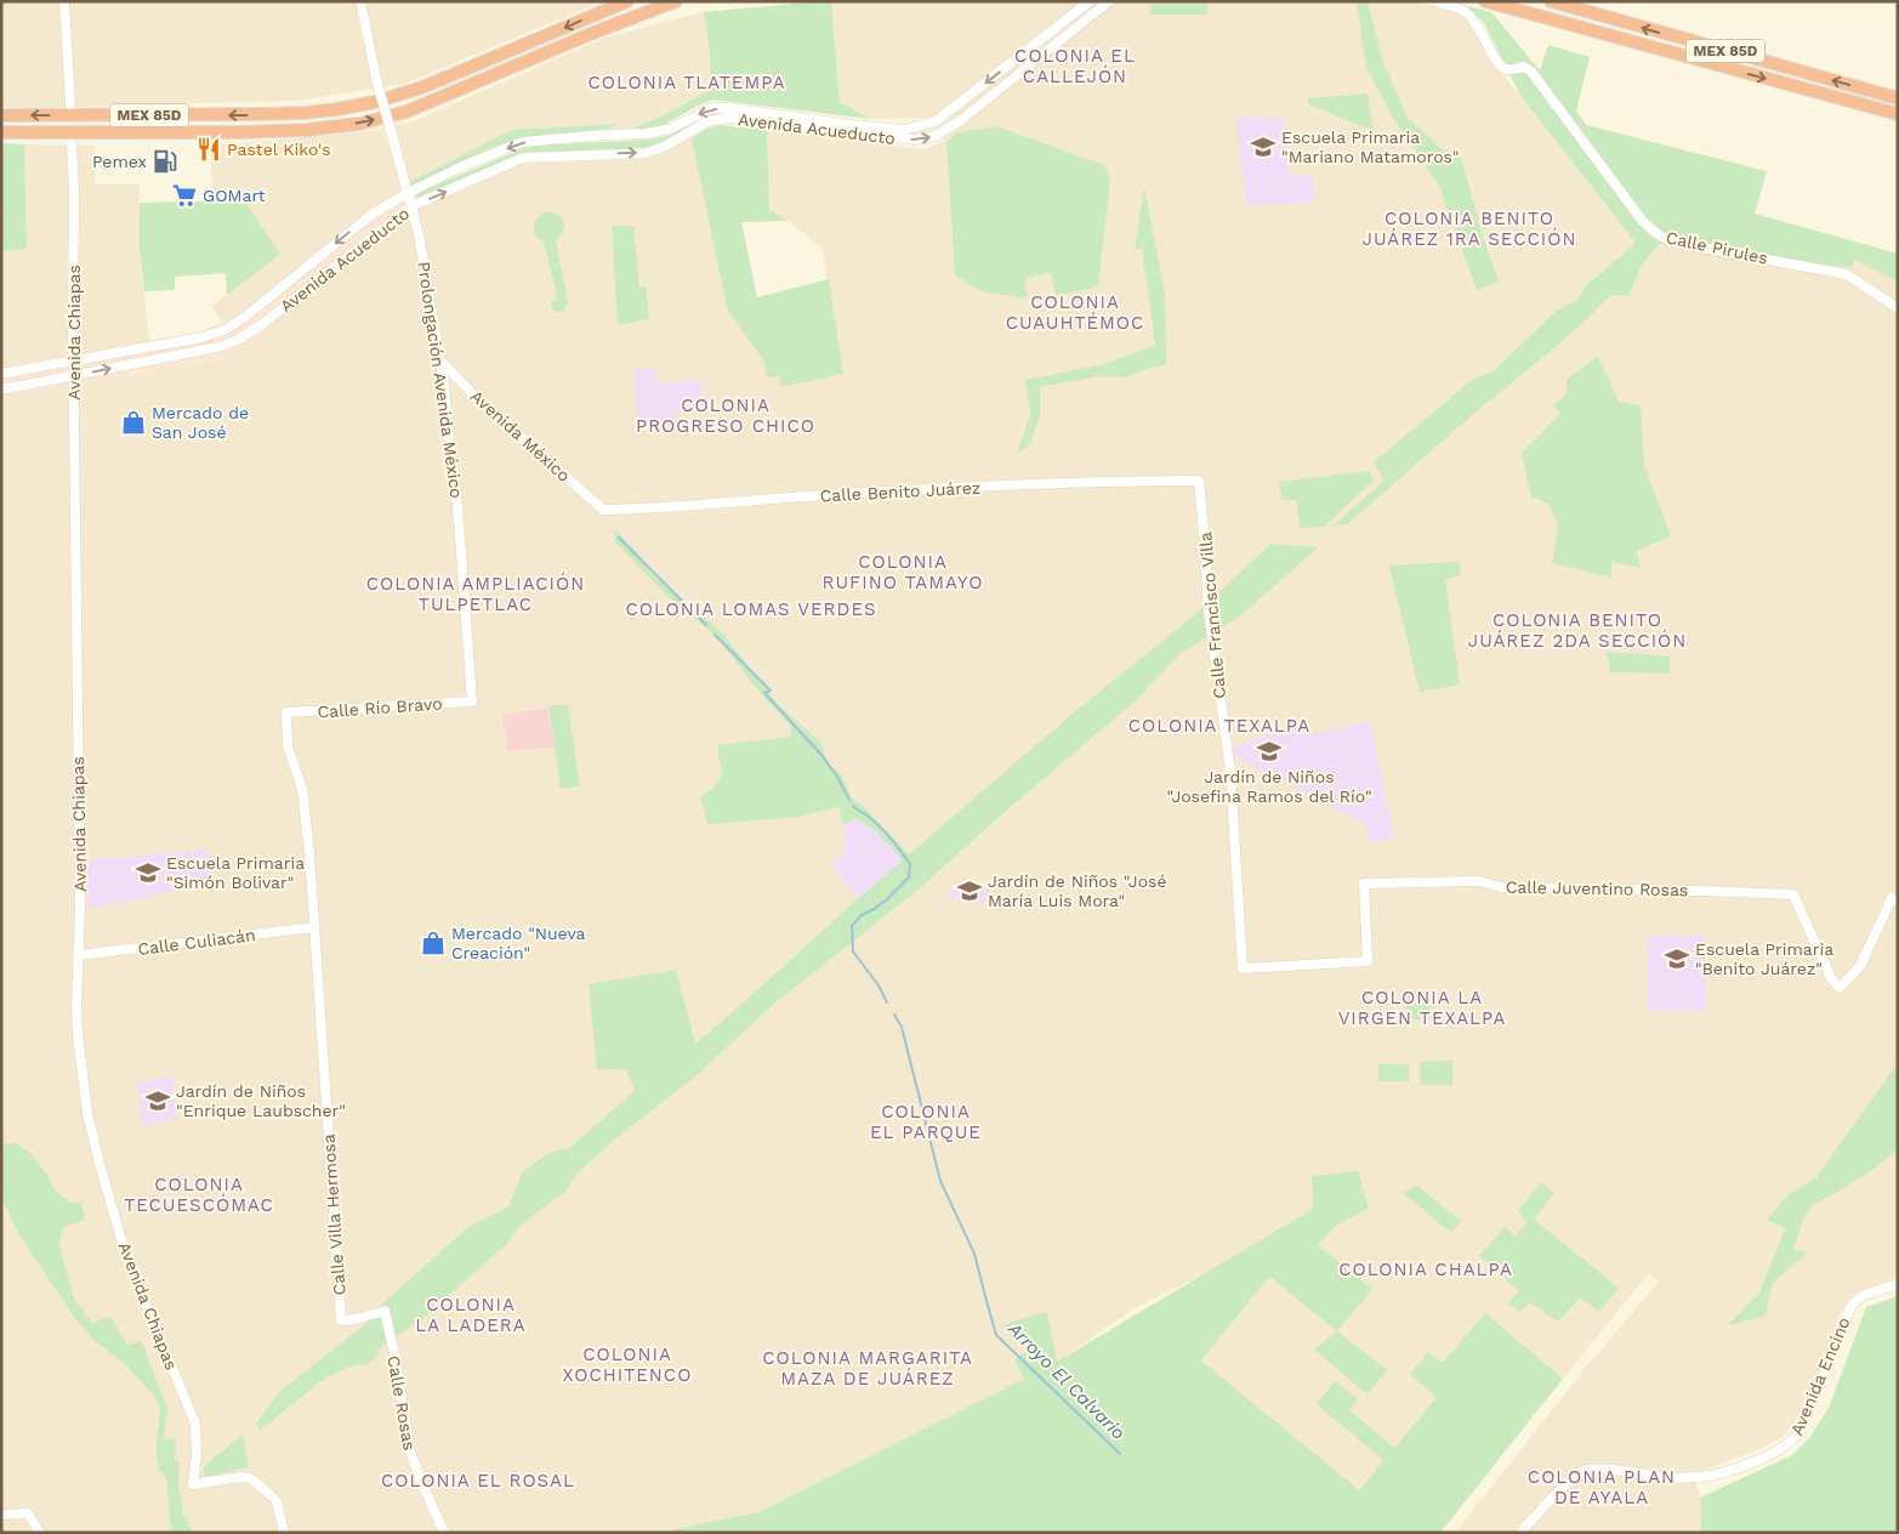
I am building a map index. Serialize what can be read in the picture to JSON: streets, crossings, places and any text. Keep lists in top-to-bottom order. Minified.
{"streets":{"highway":["MEX 85D"],"street":["Avenida Acueducto","Calle Pirules","Avenida Chiapas","Prolongación Avenida México","Avenida México","Calle Benito Juárez","Calle Francisco Villa","Calle Río Bravo","Calle Juventino Rosas","Calle Culiacán","Calle Villa Hermosa","Avenida Encino","Calle Rosas"]},"crossings":[["Avenida Acueducto","Avenida Chiapas"],["Avenida Acueducto","Prolongación Avenida México"],["Avenida Chiapas","Calle Culiacán"],["Prolongación Avenida México","Avenida México"],["Prolongación Avenida México","Calle Río Bravo"],["Avenida México","Calle Benito Juárez"],["Calle Benito Juárez","Calle Francisco Villa"],["Calle Francisco Villa","Calle Juventino Rosas"],["Calle Río Bravo","Calle Villa Hermosa"],["Calle Culiacán","Calle Villa Hermosa"],["Calle Villa Hermosa","Calle Rosas"]],"districts":["COLONIA EL CALLEJÓN","COLONIA TLATEMPA","COLONIA BENITO JUÁREZ 1RA SECCIÓN","COLONIA CUAUHTÉMOC","COLONIA PROGRESO CHICO","COLONIA RUFINO TAMAYO","COLONIA AMPLIACIÓN TULPETLAC","COLONIA LOMAS VERDES","COLONIA BENITO JUÁREZ 2DA SECCIÓN","COLONIA TEXALPA","COLONIA LA VIRGEN TEXALPA","COLONIA EL PARQUE","COLONIA TECUESCÓMAC","COLONIA CHALPA","COLONIA LA LADERA","COLONIA XOCHITENCO","COLONIA MARGARITA MAZA DE JUÁREZ","COLONIA PLAN DE AYALA","COLONIA EL ROSAL"],"water":["Arroyo El Calvario"],"places":{"school or university":["Escuela Primaria \"Mariano Matamoros\"","Jardín de Niños \"Josefina Ramos del Río\"","Escuela Primaria \"Simón Bolivar\"","Jardín de Niños \"José María Luis Mora\"","Escuela Primaria \"Benito Juárez\"","Jardín de Niños \"Enrique Laubscher\""],"restaurant":["Pastel Kiko's"],"fuel station":["Pemex"],"supermarket":["GOMart"],"shop":["Mercado de San José","Mercado \"Nueva Creación\""]}}
